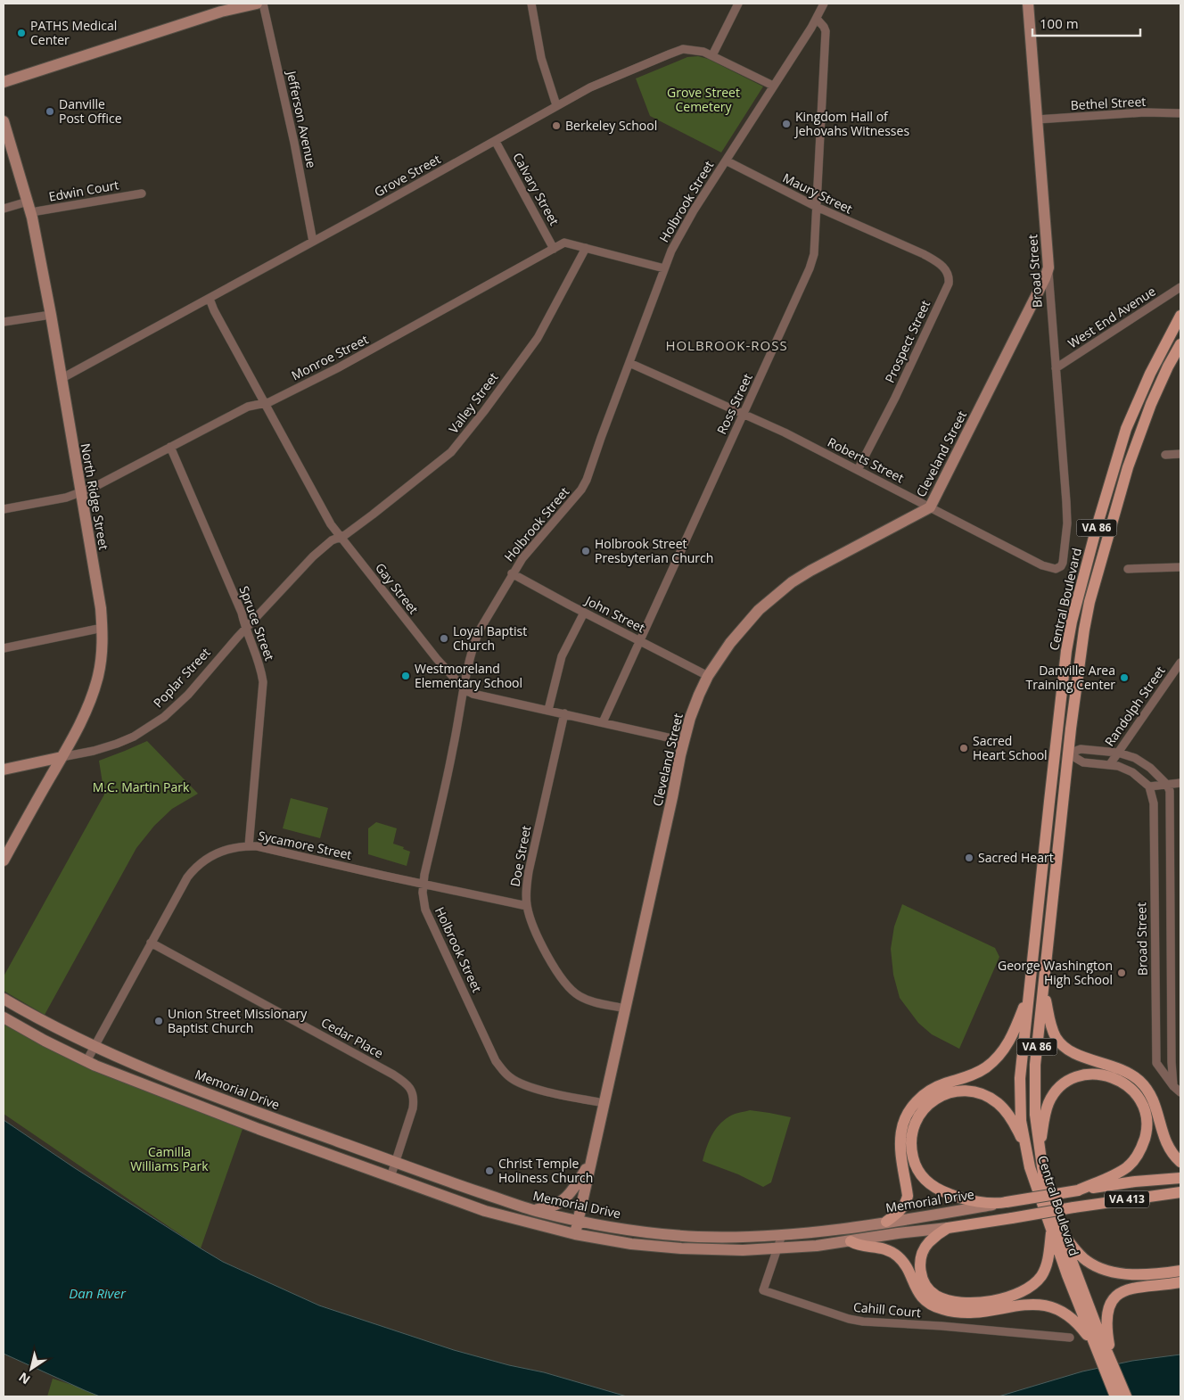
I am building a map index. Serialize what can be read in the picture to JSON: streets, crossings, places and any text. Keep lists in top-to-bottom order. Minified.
{"streets":{"main road":["Broad Street","Cleveland Street","North Ridge Street","VA 86","Central Boulevard","Poplar Street","Memorial Drive","VA 413"],"street":["Bethel Street","Jefferson Avenue","Grove Street","Calvary Street","Edwin Court","Maury Street","Holbrook Street","West End Avenue","Prospect Street","Monroe Street","Valley Street","Ross Street","Roberts Street","Gay Street","John Street","Spruce Street","Randolph Street","Sycamore Street","Doe Street","Cedar Place","Cahill Court"]},"crossings":[["Bethel Street","Broad Street"],["Jefferson Avenue","Grove Street"],["Grove Street","Calvary Street"],["Grove Street","Holbrook Street"],["Grove Street","North Ridge Street"],["Grove Street","Gay Street"],["Calvary Street","Monroe Street"],["Edwin Court","North Ridge Street"],["Maury Street","Holbrook Street"],["Maury Street","Prospect Street"],["Maury Street","Ross Street"],["Holbrook Street","Monroe Street"],["Holbrook Street","Ross Street"],["Holbrook Street","Cleveland Street"],["Holbrook Street","Roberts Street"],["Holbrook Street","Gay Street"],["Holbrook Street","John Street"],["Holbrook Street","Sycamore Street"],["Broad Street","West End Avenue"],["Broad Street","Cleveland Street"],["Broad Street","Roberts Street"],["Prospect Street","Roberts Street"],["Monroe Street","Valley Street"],["Monroe Street","North Ridge Street"],["Monroe Street","Gay Street"],["Monroe Street","Spruce Street"],["Valley Street","Gay Street"],["Valley Street","Poplar Street"],["Ross Street","Roberts Street"],["Ross Street","Gay Street"],["Ross Street","John Street"],["Cleveland Street","Roberts Street"],["Cleveland Street","Gay Street"],["Cleveland Street","John Street"],["Cleveland Street","Doe Street"],["Cleveland Street","Memorial Drive"],["Cleveland Street","VA 413"],["North Ridge Street","Poplar Street"],["Gay Street","Poplar Street"],["Gay Street","Doe Street"],["Spruce Street","Poplar Street"],["Spruce Street","Sycamore Street"],["Sycamore Street","Doe Street"],["Sycamore Street","Cedar Place"],["Sycamore Street","Memorial Drive"],["Sycamore Street","VA 413"],["Cedar Place","Memorial Drive"],["Cedar Place","VA 413"],["Memorial Drive","Cahill Court"],["VA 413","Cahill Court"]],"districts":["HOLBROOK-ROSS"],"water":["Dan River"],"parks":["Grove Street Cemetery","M.C. Martin Park","Camilla Williams Park"],"places":["PATHS Medical Center","Danville Post Office","Kingdom Hall of Jehovahs Witnesses","Berkeley School","Holbrook Street Presbyterian Church","Loyal Baptist Church","Westmoreland Elementary School","Danville Area Training Center","Sacred Heart School","Sacred Heart","George Washington High School","Union Street Missionary Baptist Church","Christ Temple Holiness Church"],"scale_bar":"100 m","north":"bottom left"}
